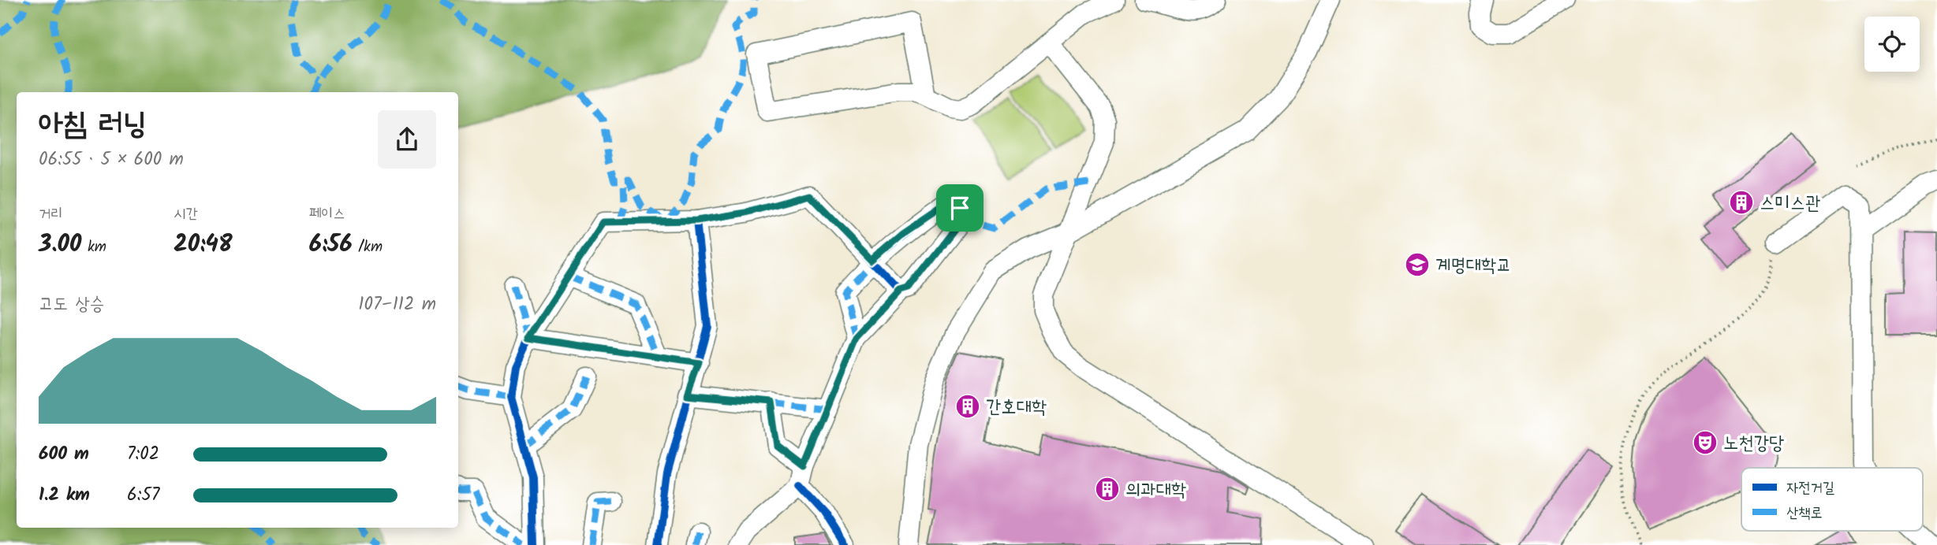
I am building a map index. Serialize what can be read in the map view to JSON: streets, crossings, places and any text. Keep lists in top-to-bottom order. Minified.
{"places":{"building":["스미스관","간호대학","의과대학"],"school or university":["계명대학교"],"theatre":["노천강당"]},"legend":["자전거길","산책로"],"page":{"heading":["아침 러닝","06:55 · 5 × 600 m"],"stats":[["거리","3.00 km"],["시간","20:48"],["페이스","6:56 /km"]],"chart":["고도 상승","107–112 m"],"list":[{"name":"600 m","note":"7:02"},{"name":"1.2 km","note":"6:57"}]}}
